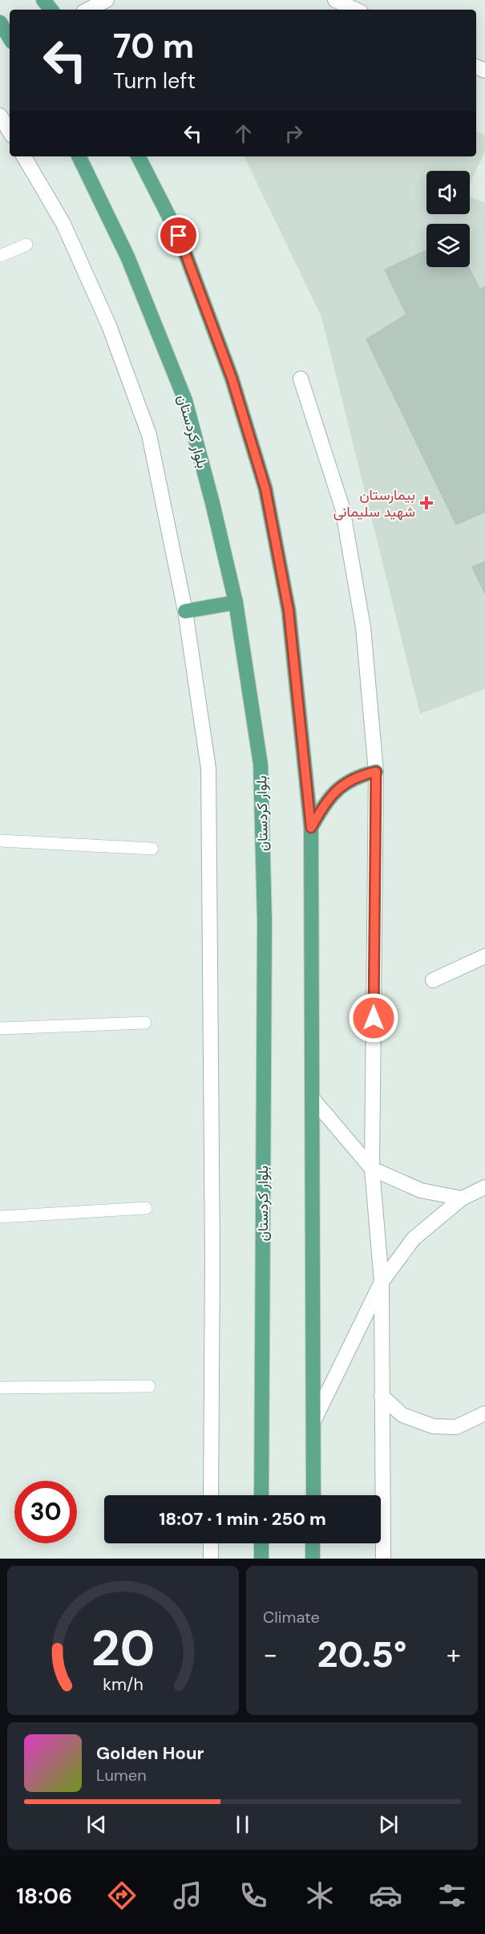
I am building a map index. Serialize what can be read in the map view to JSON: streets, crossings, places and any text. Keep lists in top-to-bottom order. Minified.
{"streets":{"main road":["بلوار کردستان"]},"places":{"health":["بیمارستان شهید سلیمانی"]},"page":{"turn":["70 m","Turn left"],"limit":"30","trip":"18:07 · 1 min · 250 m","tile":"Climate","heat":["−","20.5°","+"],"song":["Golden Hour","Lumen"],"tabs":"18:06","gauge":["20","km/h"]}}
